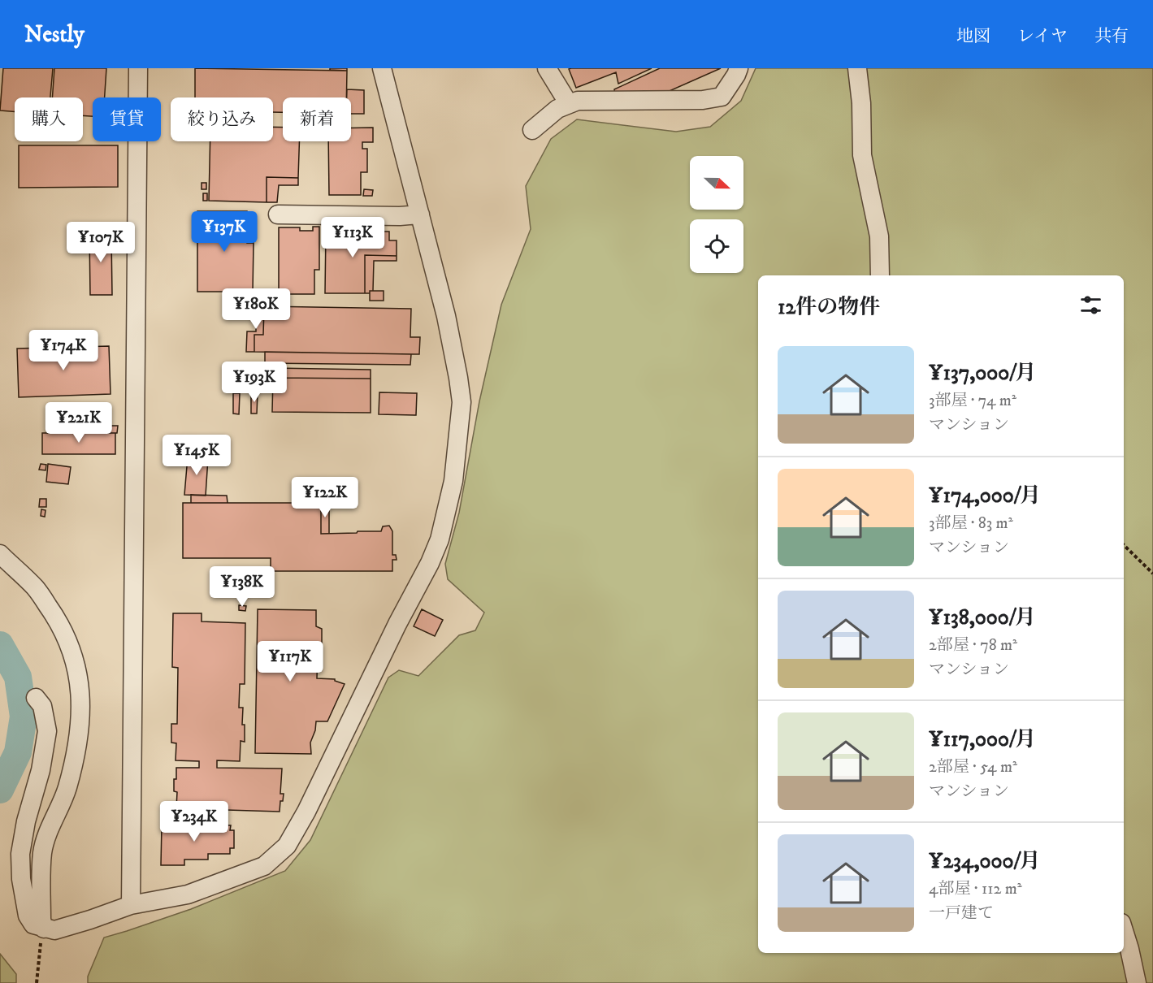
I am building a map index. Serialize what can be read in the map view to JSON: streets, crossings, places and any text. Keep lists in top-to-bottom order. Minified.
{"north":"right","page":{"header":"Nestly","nav":["地図","レイヤ","共有"],"chip":["購入","賃貸","絞り込み","新着"],"price":["¥137K","¥113K","¥107K","¥180K","¥174K","¥193K","¥221K","¥145K","¥122K","¥138K","¥117K","¥234K"],"heading":"12件の物件","list":[{"name":"¥137,000/月","note":"3部屋 · 74 m² · マンション"},{"name":"¥174,000/月","note":"3部屋 · 83 m² · マンション"},{"name":"¥138,000/月","note":"2部屋 · 78 m² · マンション"},{"name":"¥117,000/月","note":"2部屋 · 54 m² · マンション"},{"name":"¥234,000/月","note":"4部屋 · 112 m² · 一戸建て"}]}}
